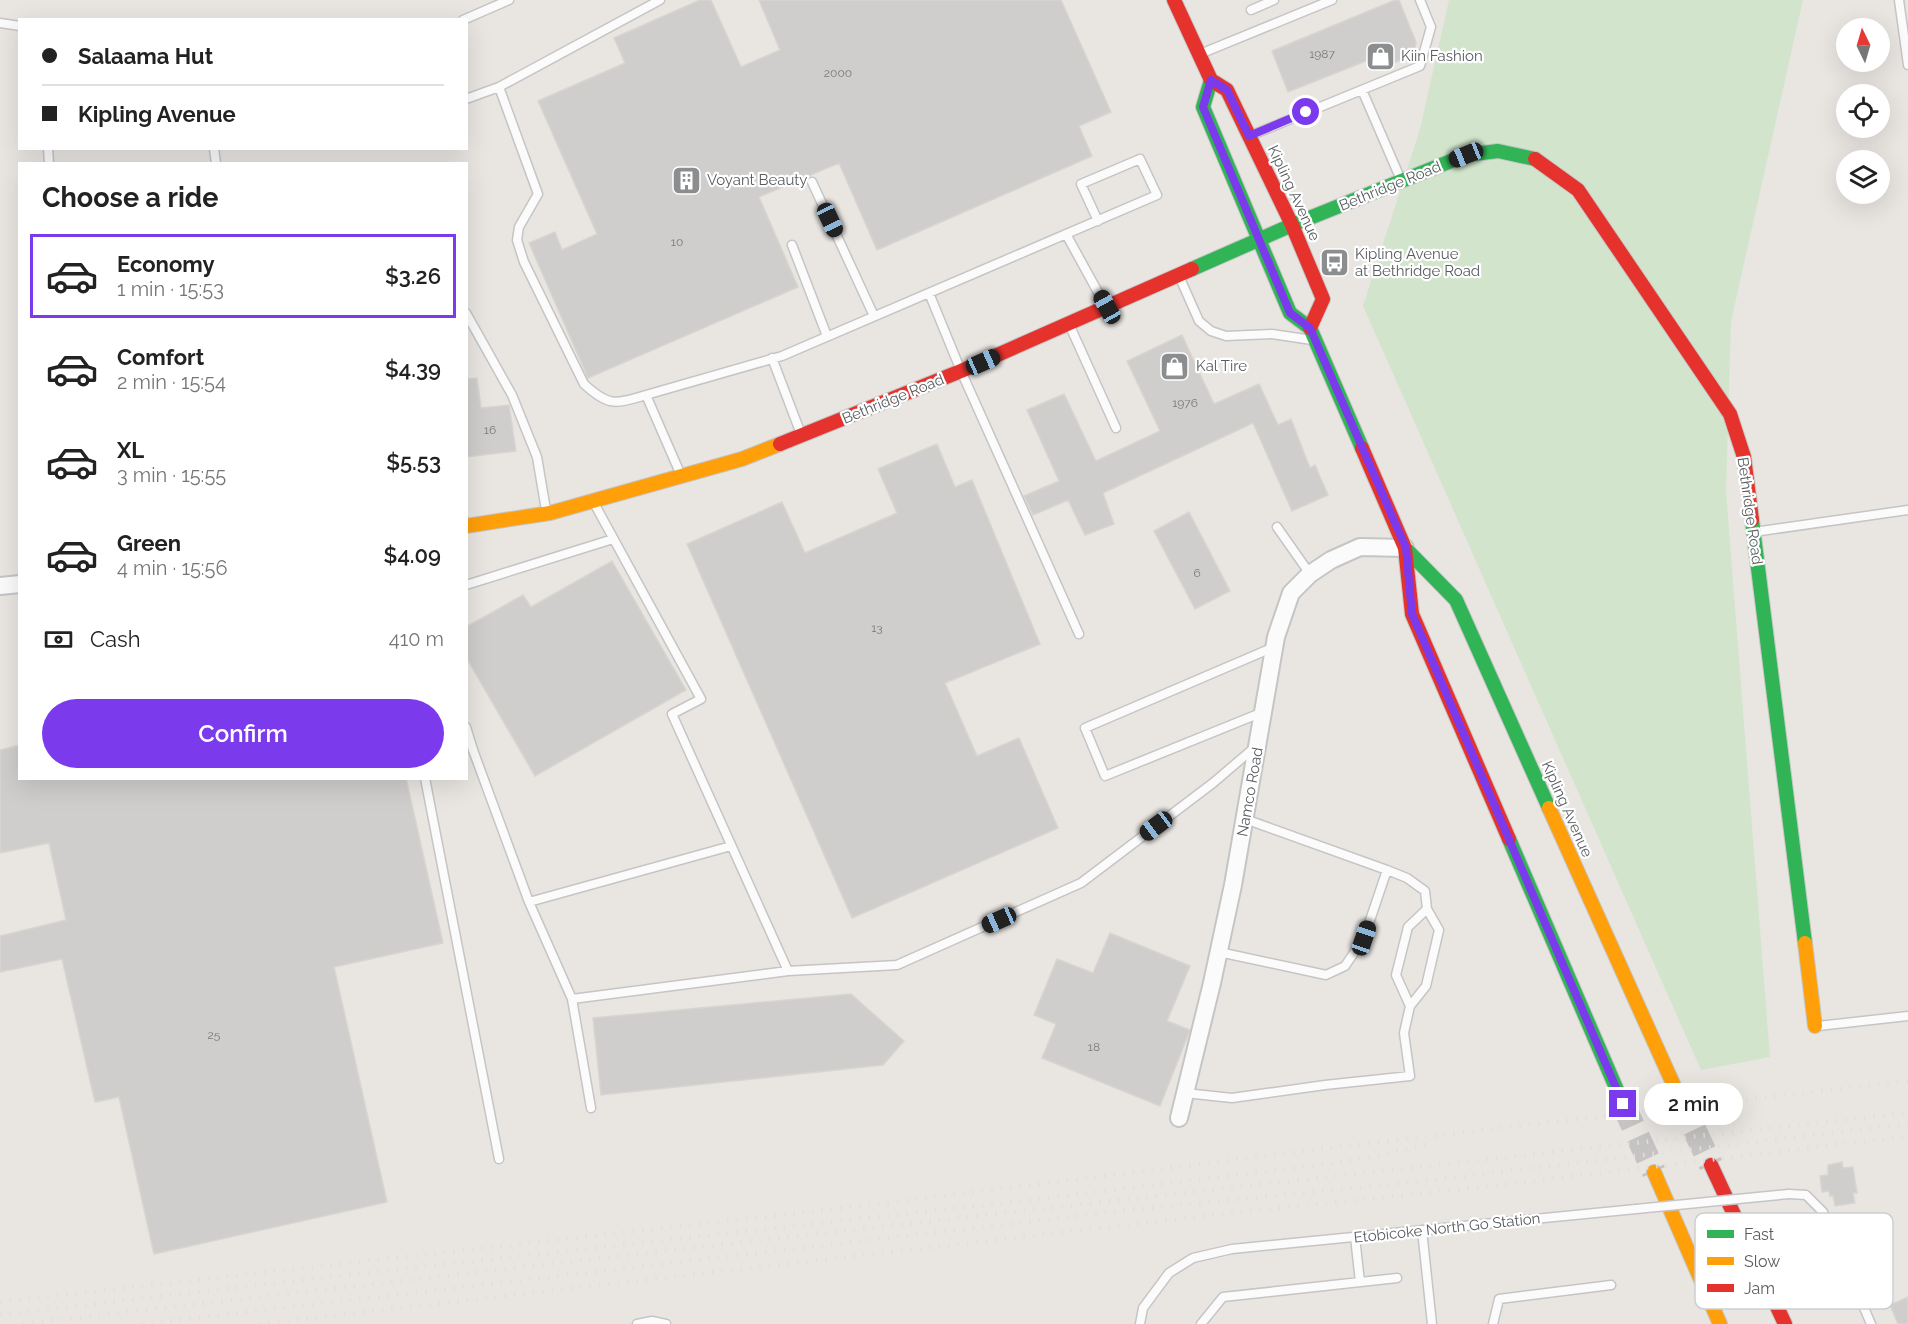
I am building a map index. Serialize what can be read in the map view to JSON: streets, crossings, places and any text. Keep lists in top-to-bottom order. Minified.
{"streets":{"main road":["Bethridge Road","Kipling Avenue"],"street":["Namco Road"],"lane":["Etobicoke North Go Station"]},"crossings":[["Bethridge Road","Kipling Avenue"],["Kipling Avenue","Namco Road"]],"places":{"shop":["Kiin Fashion","Kal Tire"],"building":["Voyant Beauty"],"bus stop":["Kipling Avenue at Bethridge Road"]},"house_numbers":["1987","2000","10","1976","16","6","13","25","18"],"legend":["Fast","Slow","Jam"],"north":"top","page":{"banner":["Salaama Hut","Kipling Avenue"],"heading":"Choose a ride","list":[{"name":"Economy","note":"1 min · 15:53","value":"$3.26"},{"name":"Comfort","note":"2 min · 15:54","value":"$4.39"},{"name":"XL","note":"3 min · 15:55","value":"$5.53"},{"name":"Green","note":"4 min · 15:56","value":"$4.09"}],"pay":["Cash","410 m"],"buttons":"Confirm","bubble":"2 min"}}
